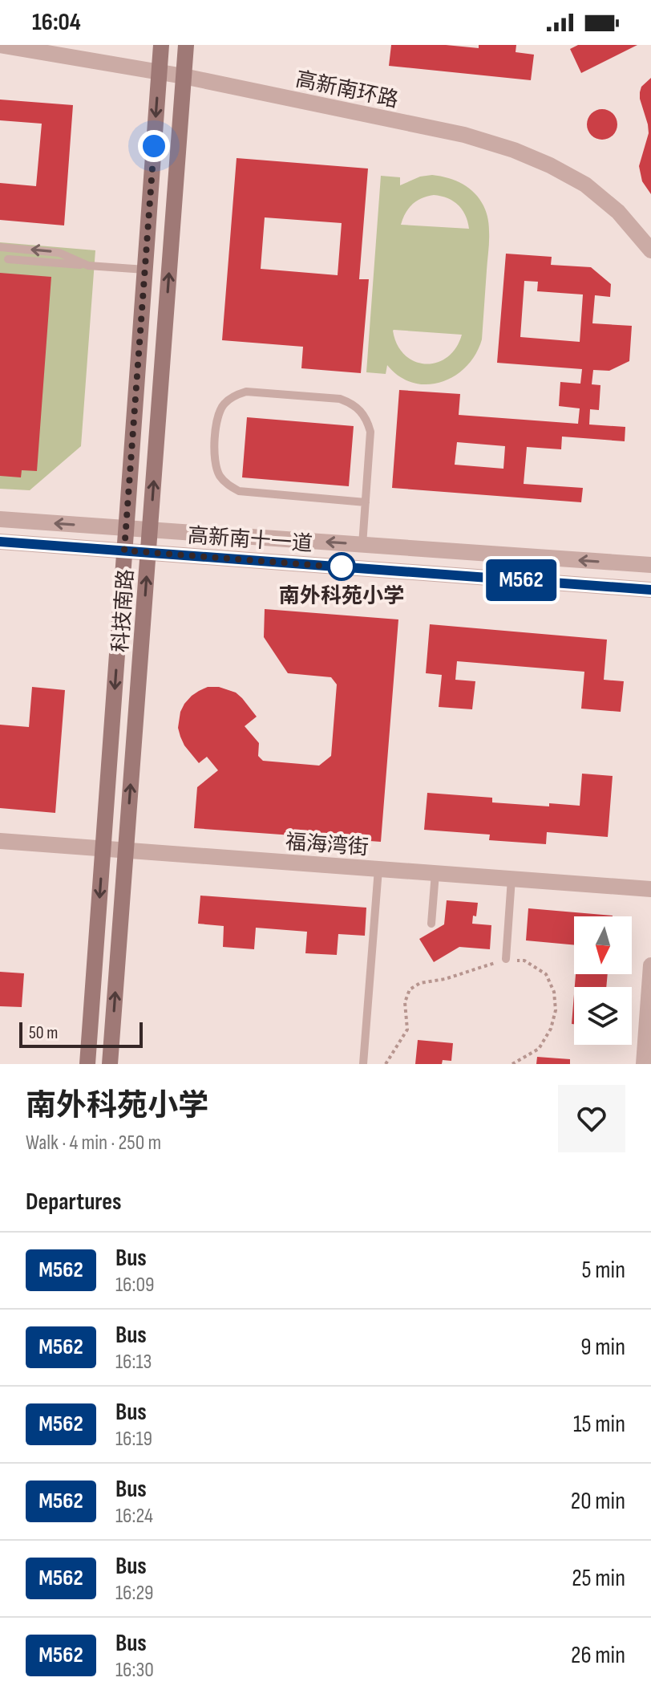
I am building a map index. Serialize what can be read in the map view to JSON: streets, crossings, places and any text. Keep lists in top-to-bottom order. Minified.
{"streets":{"main road":["科技南路"],"street":["高新南环路","高新南十一道","福海湾街"]},"crossings":[["高新南环路","科技南路"],["高新南十一道","科技南路"],["科技南路","福海湾街"]],"places":["南外科苑小学"],"lines":["bus line M562"],"scale_bar":"50 m","north":"bottom","page":{"status":"16:04","on_map":"M562","scale":"50 m","heading":[["南外科苑小学","Walk · 4 min · 250 m"],"Departures"],"list":[{"mark":"M562","name":"Bus","note":"16:09","value":"5 min"},{"mark":"M562","name":"Bus","note":"16:13","value":"9 min"},{"mark":"M562","name":"Bus","note":"16:19","value":"15 min"},{"mark":"M562","name":"Bus","note":"16:24","value":"20 min"},{"mark":"M562","name":"Bus","note":"16:29","value":"25 min"},{"mark":"M562","name":"Bus","note":"16:30","value":"26 min"}]}}
